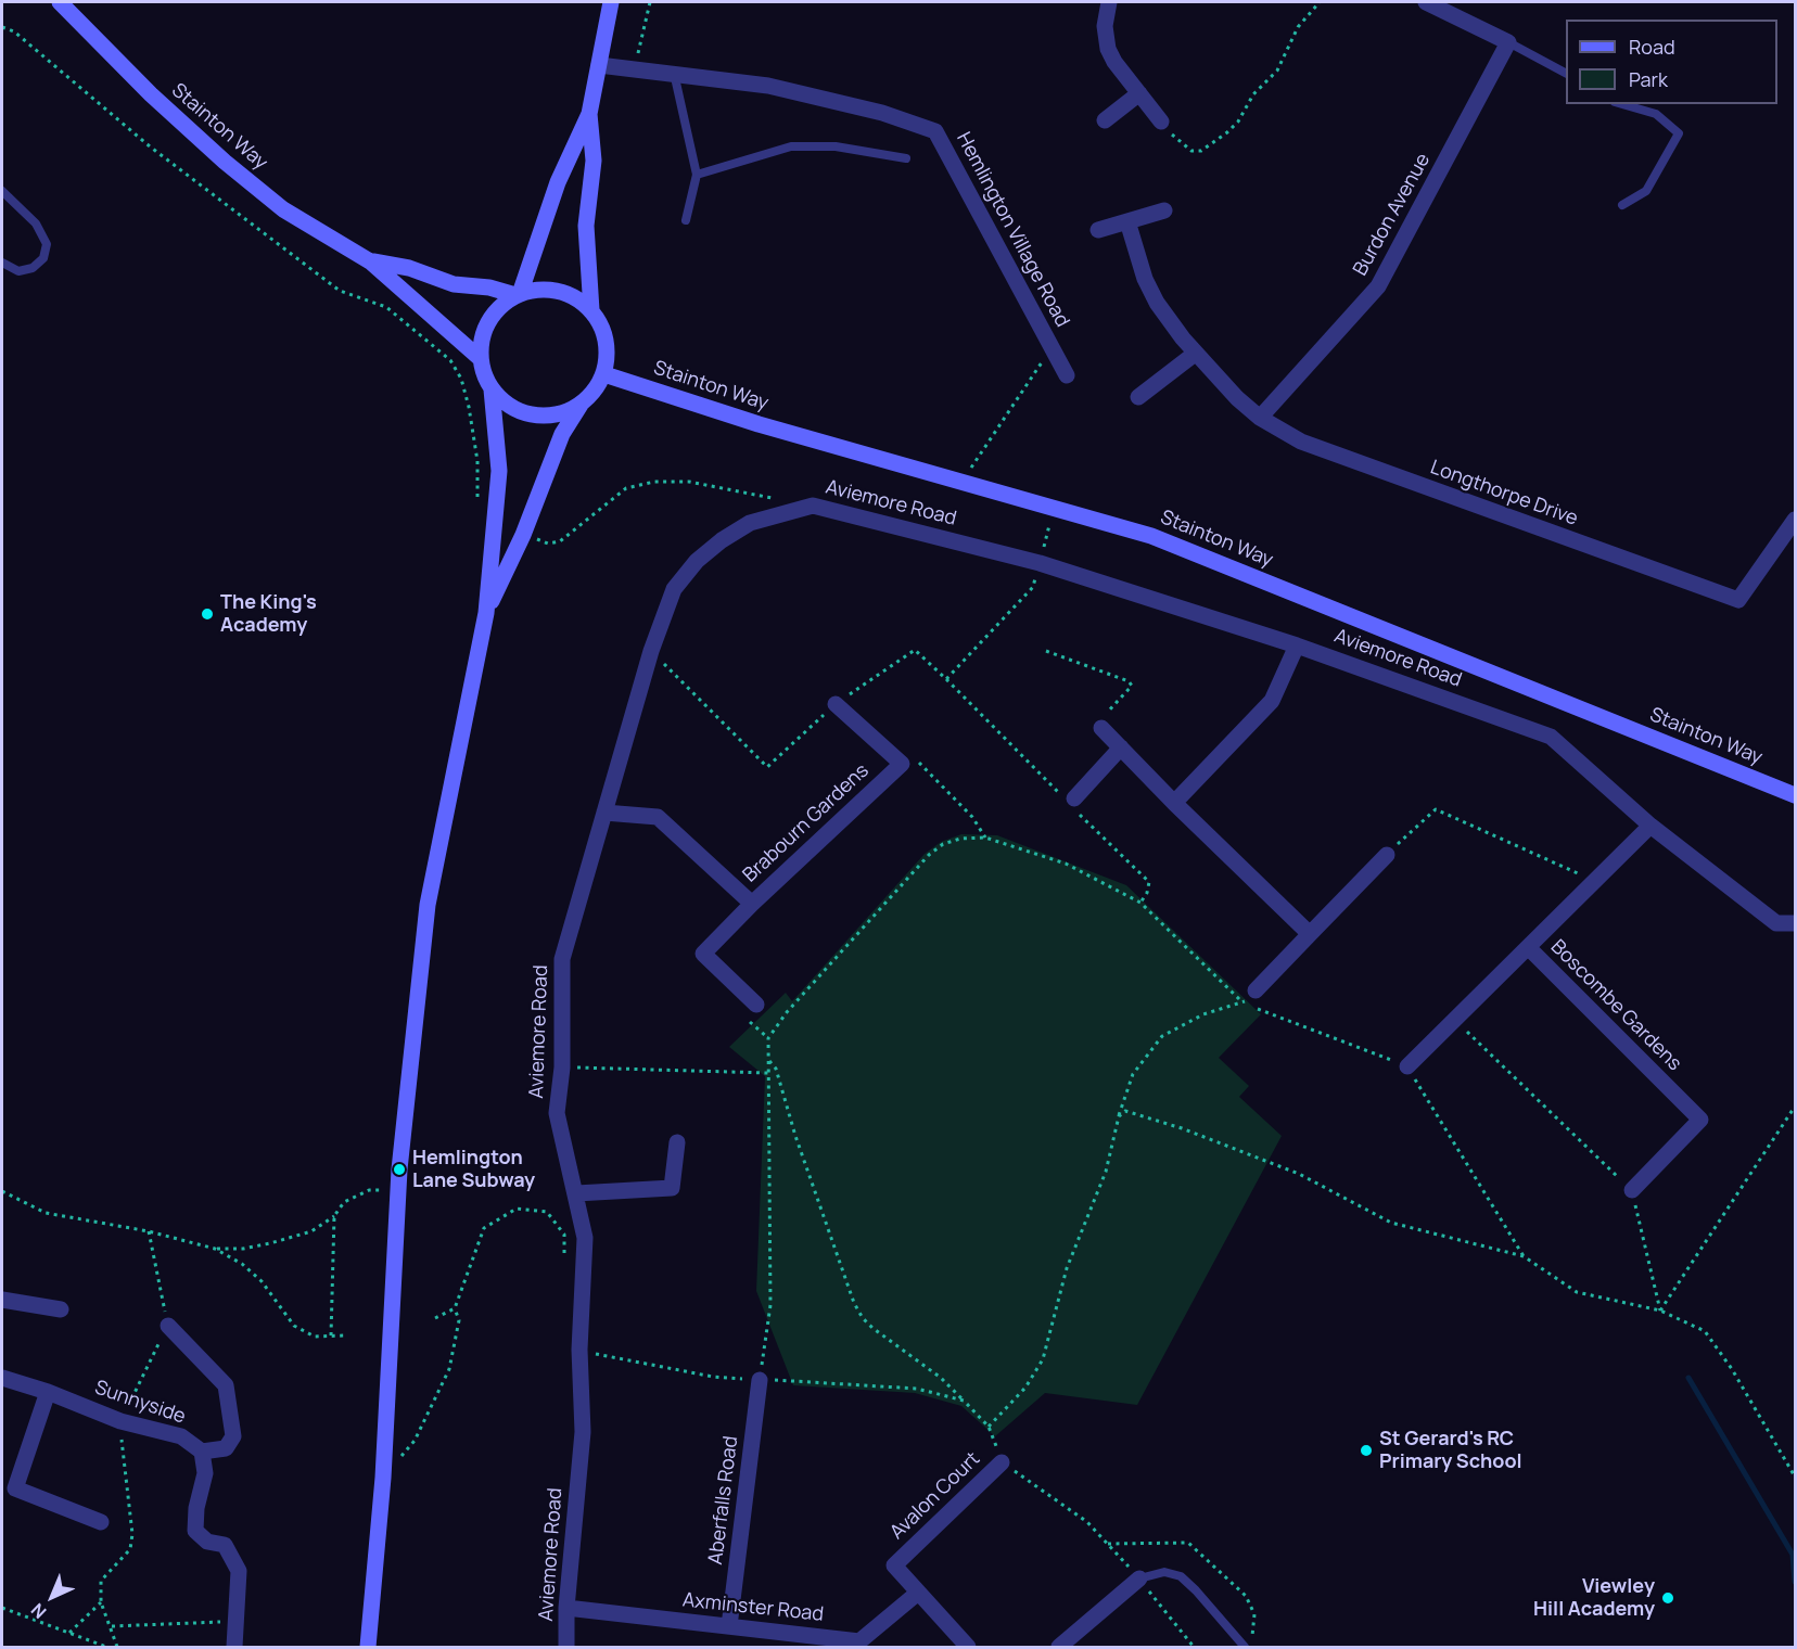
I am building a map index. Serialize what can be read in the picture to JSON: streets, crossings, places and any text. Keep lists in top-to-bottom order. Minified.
{"streets":{"main road":["Stainton Way"],"street":["Burdon Avenue","Hemlington Village Road","Longthorpe Drive","Aviemore Road","Brabourn Gardens","Boscombe Gardens","Sunnyside","Avalon Court","Aberfalls Road","Axminster Road"]},"crossings":[["Burdon Avenue","Longthorpe Drive"],["Aviemore Road","Brabourn Gardens"],["Aviemore Road","Boscombe Gardens"],["Aviemore Road","Axminster Road"],["Avalon Court","Axminster Road"],["Aberfalls Road","Axminster Road"]],"places":["The King's Academy","Hemlington Lane Subway","St Gerard's RC Primary School","Viewley Hill Academy"],"legend":["Road","Park"],"north":"bottom left"}
